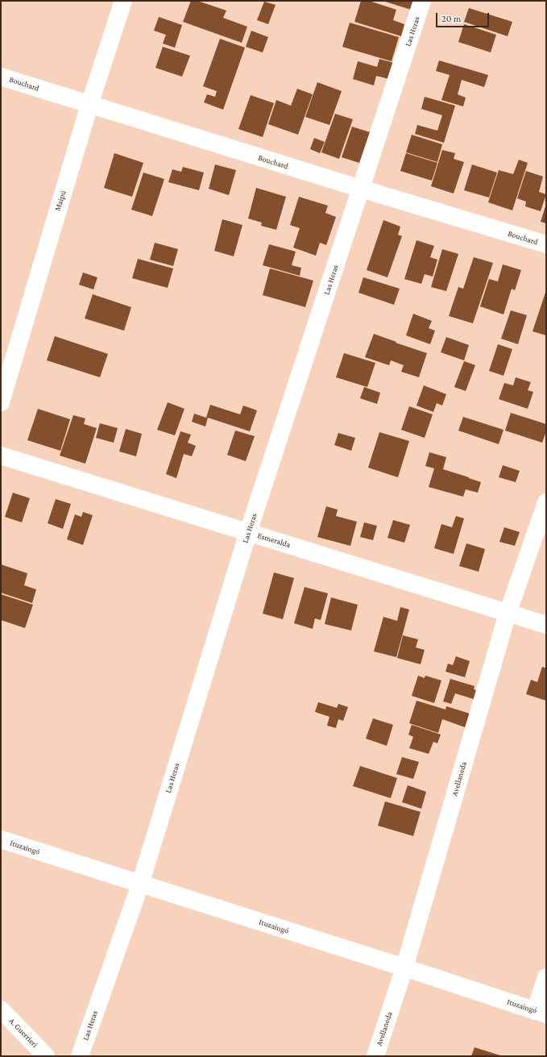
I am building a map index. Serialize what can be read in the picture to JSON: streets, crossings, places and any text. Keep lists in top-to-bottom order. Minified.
{"streets":{"street":["Las Heras","Bouchard","Maipú","Esmeralda","Avellaneda","Ituzaingó","A. Guerrieri"]},"crossings":[["Las Heras","Bouchard"],["Las Heras","Esmeralda"],["Las Heras","Ituzaingó"],["Bouchard","Maipú"],["Esmeralda","Avellaneda"],["Avellaneda","Ituzaingó"]],"scale_bar":"20 m"}
